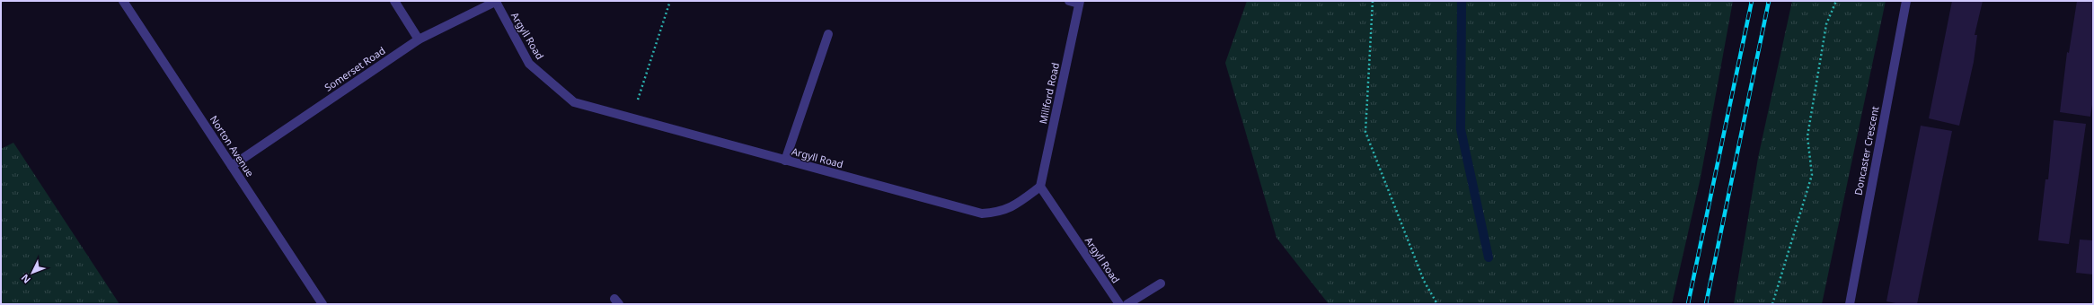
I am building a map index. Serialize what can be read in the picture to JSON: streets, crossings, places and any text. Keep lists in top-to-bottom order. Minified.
{"streets":{"street":["Argyll Road","Somerset Road","Millford Road","Norton Avenue","Doncaster Crescent"]},"crossings":[["Argyll Road","Somerset Road"],["Argyll Road","Millford Road"],["Somerset Road","Norton Avenue"]],"north":"bottom left"}
